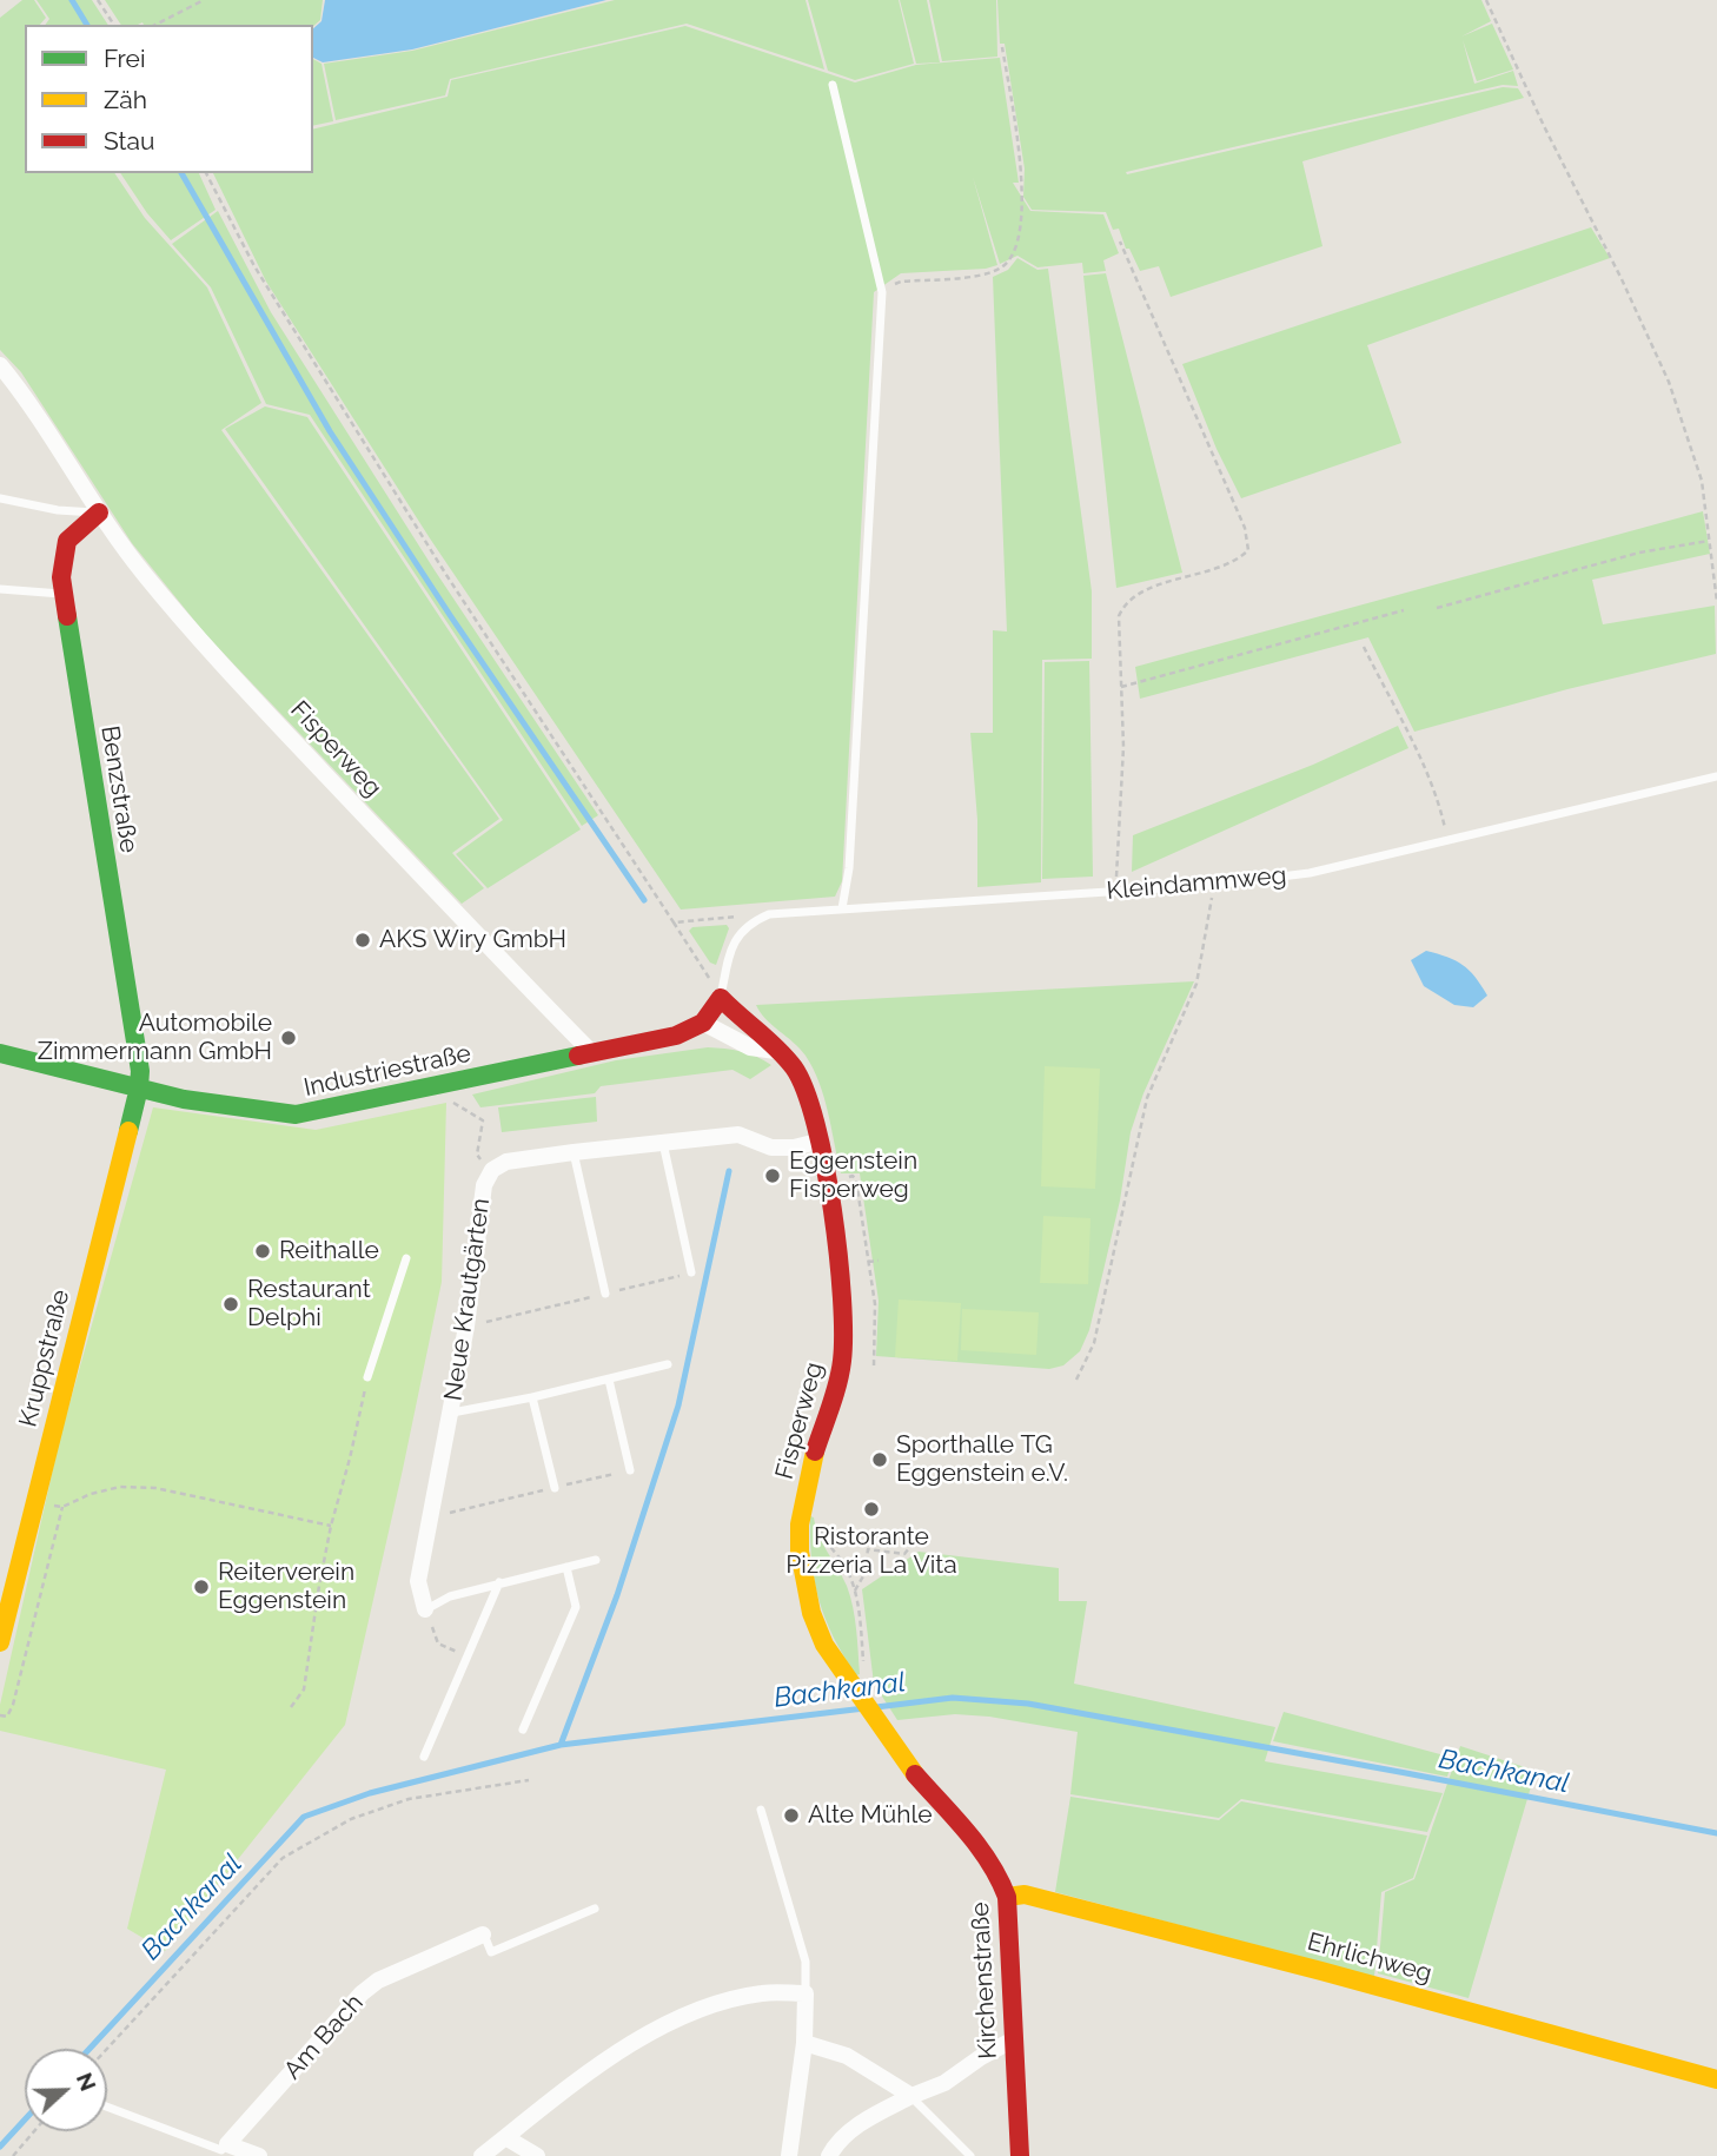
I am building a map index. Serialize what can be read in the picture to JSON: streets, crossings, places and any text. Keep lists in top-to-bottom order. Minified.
{"streets":{"street":["Fisperweg","Benzstraße","Industriestraße","Neue Krautgärten","Kruppstraße","Ehrlichweg","Kirchenstraße","Am Bach"],"lane":["Kleindammweg"]},"crossings":[["Fisperweg","Benzstraße"],["Fisperweg","Kleindammweg"],["Fisperweg","Industriestraße"],["Fisperweg","Neue Krautgärten"],["Fisperweg","Kirchenstraße"],["Benzstraße","Industriestraße"],["Benzstraße","Kruppstraße"],["Industriestraße","Kruppstraße"],["Ehrlichweg","Kirchenstraße"]],"water":["Bachkanal"],"places":["AKS Wiry GmbH","Automobile Zimmermann GmbH","Eggenstein Fisperweg","Reithalle","Restaurant Delphi","Sporthalle TG Eggenstein e.V.","Ristorante Pizzeria La Vita","Reiterverein Eggenstein","Alte Mühle"],"legend":["Frei","Zäh","Stau"],"north":"right"}
